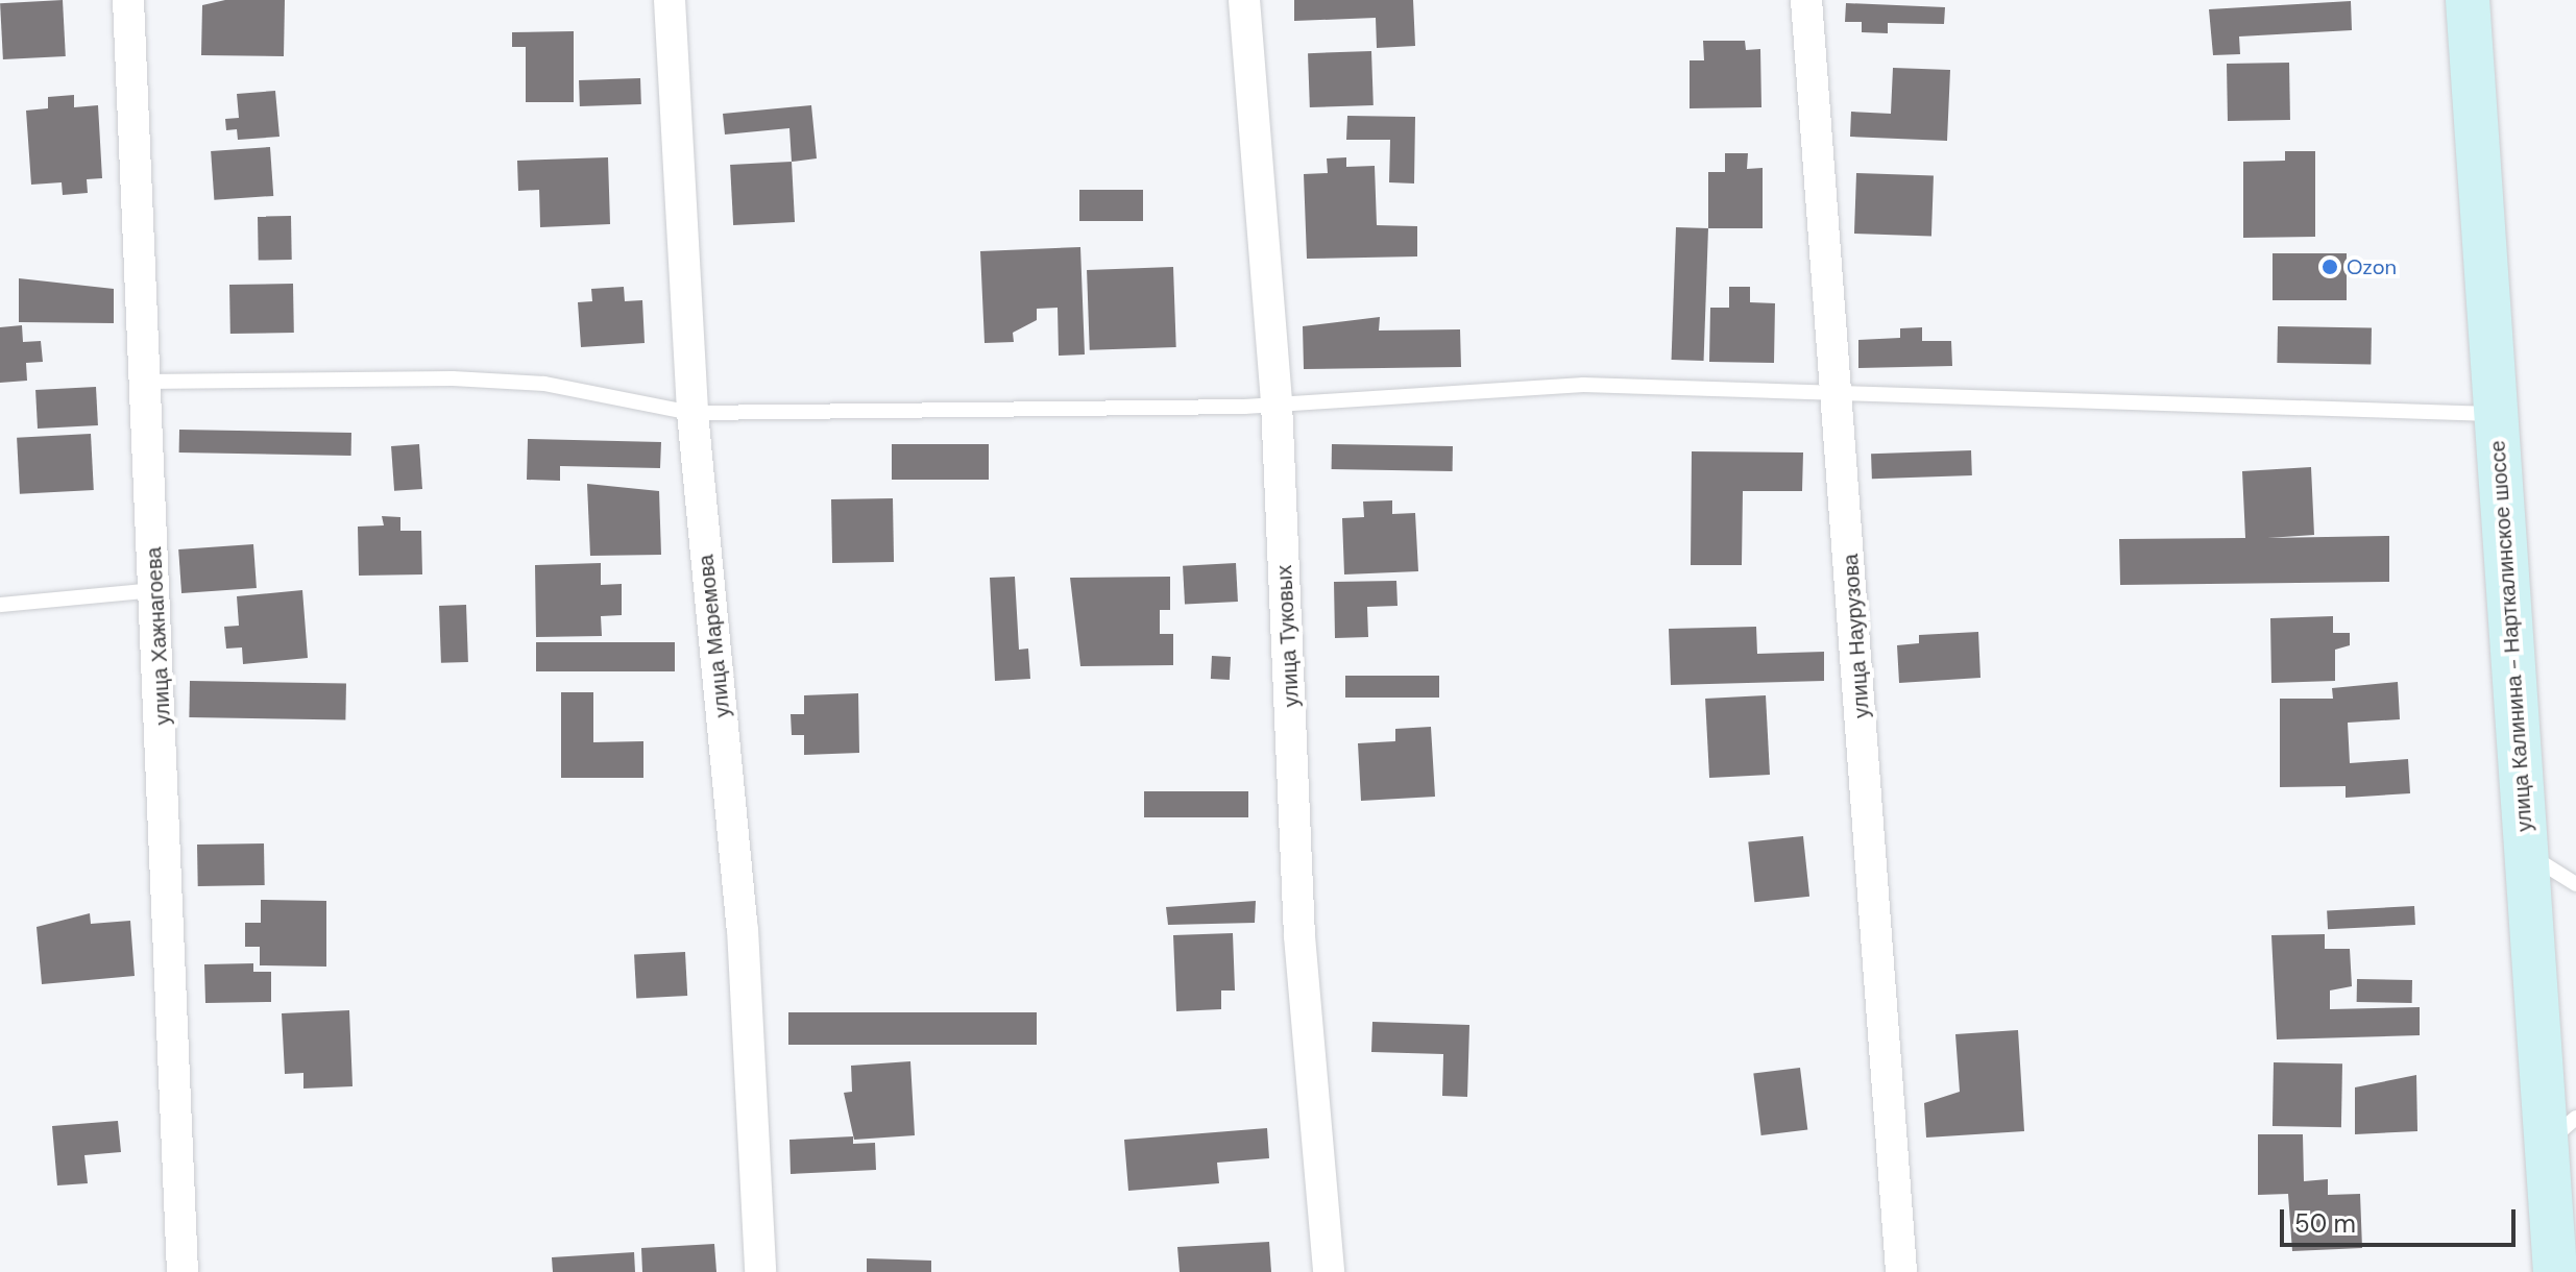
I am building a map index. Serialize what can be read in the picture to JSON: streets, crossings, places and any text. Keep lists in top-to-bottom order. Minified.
{"streets":{"main road":["улица Калинина - Нарткалинское шоссе"],"street":["улица Хажнагоева","улица Маремова","улица Туковых","улица Наурузова"]},"places":["Ozon"],"scale_bar":"50 m"}
